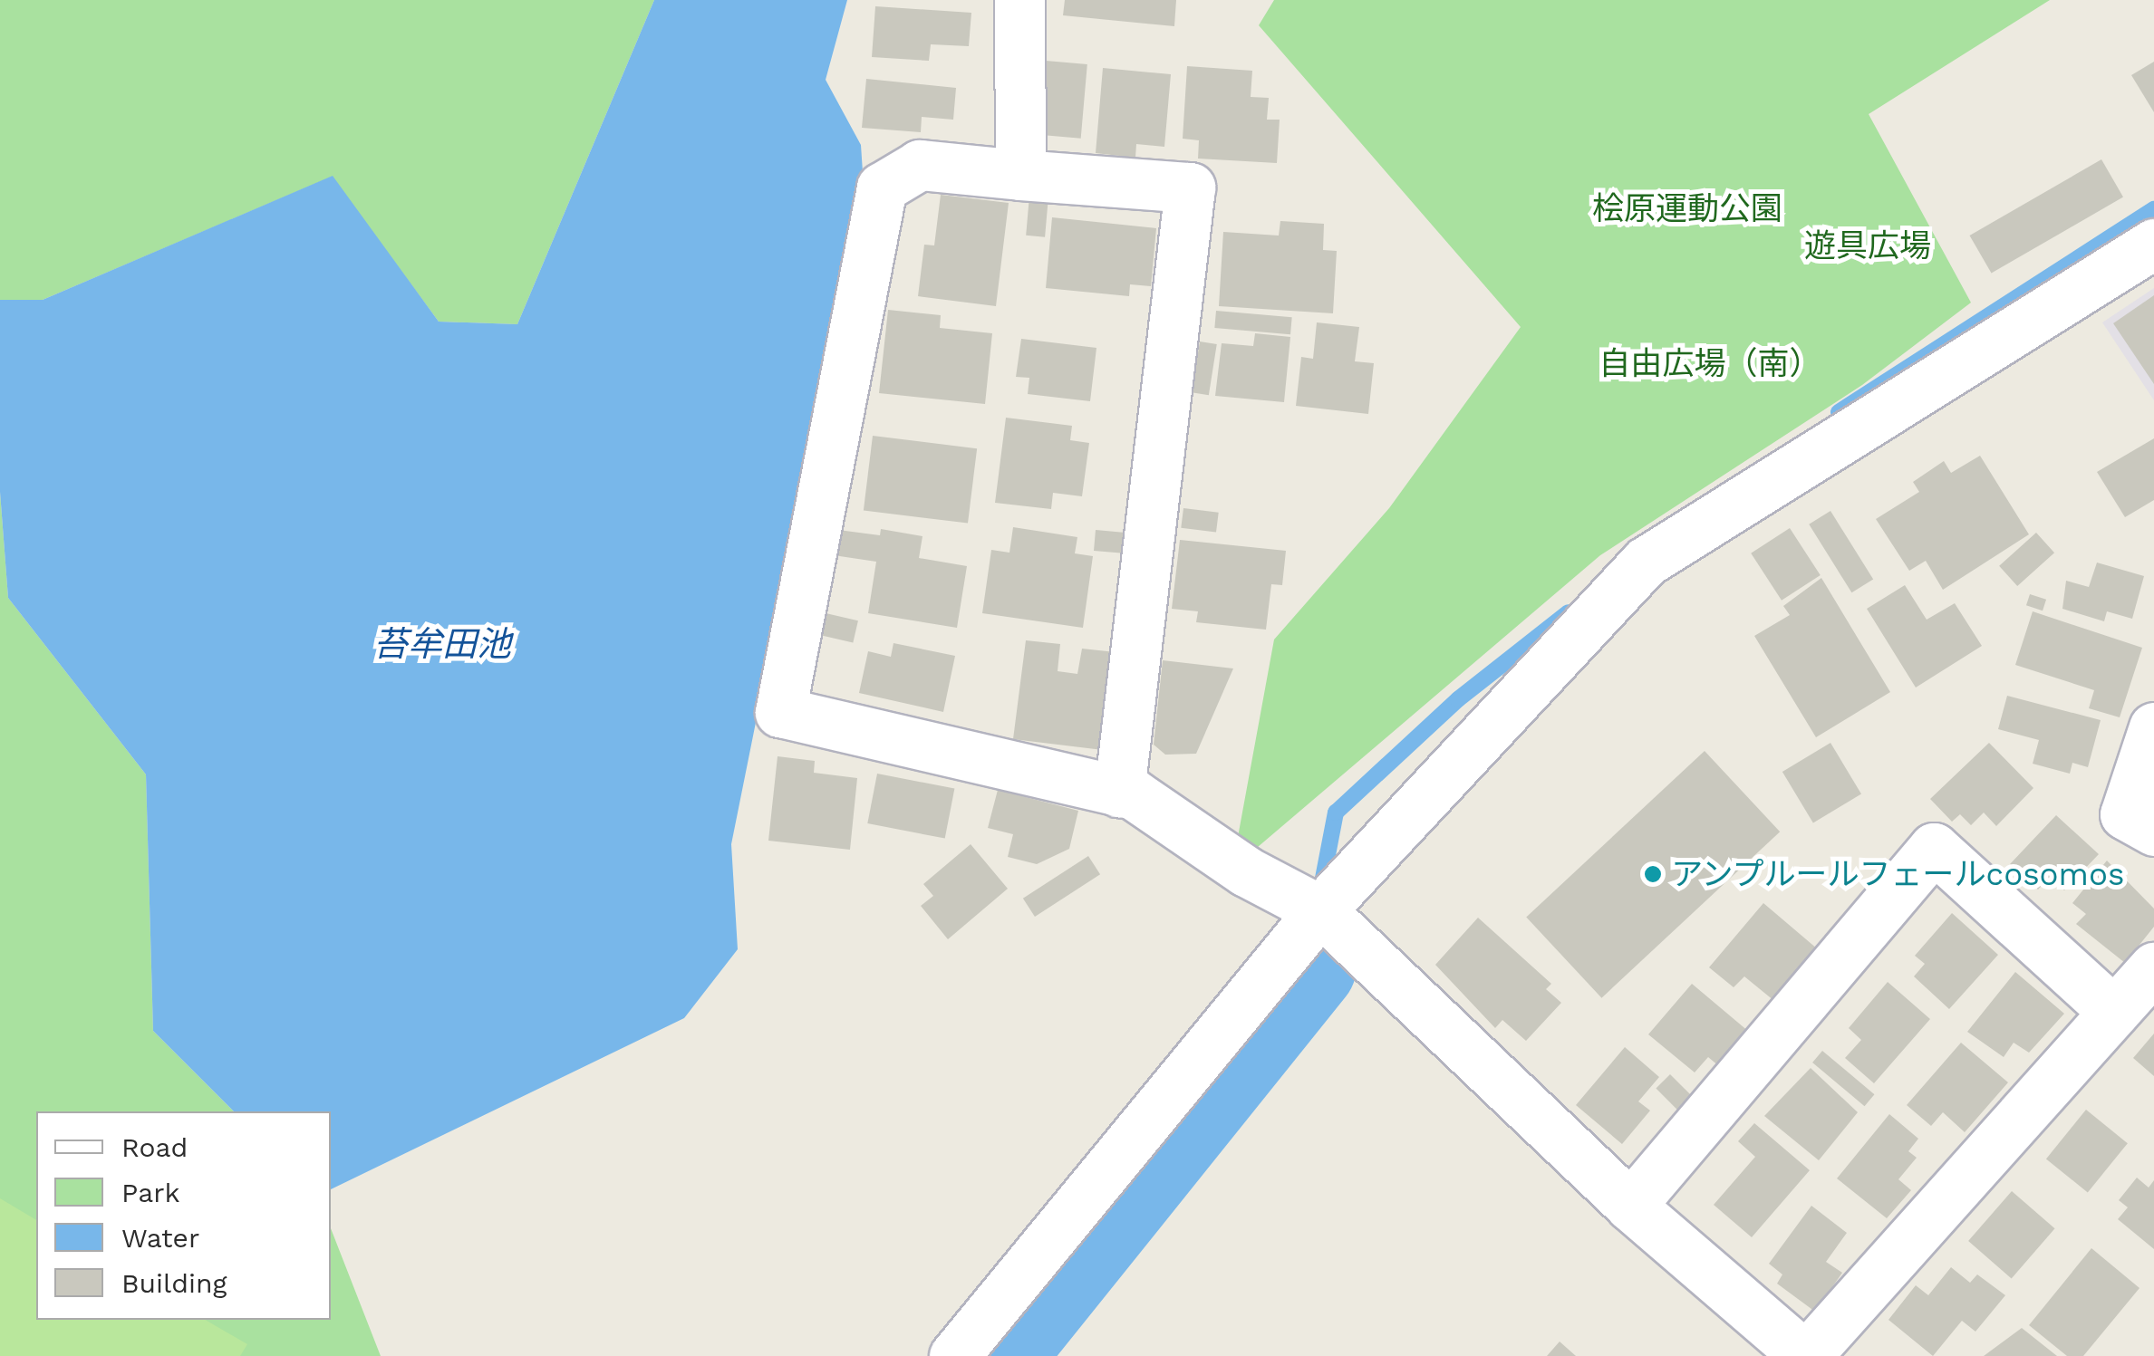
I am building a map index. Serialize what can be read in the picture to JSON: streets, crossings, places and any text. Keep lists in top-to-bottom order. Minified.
{"water":["苔牟田池"],"parks":["桧原運動公園","遊具広場","自由広場（南）"],"places":["アンプルールフェールcosomos"],"legend":["Road","Park","Water","Building"]}
